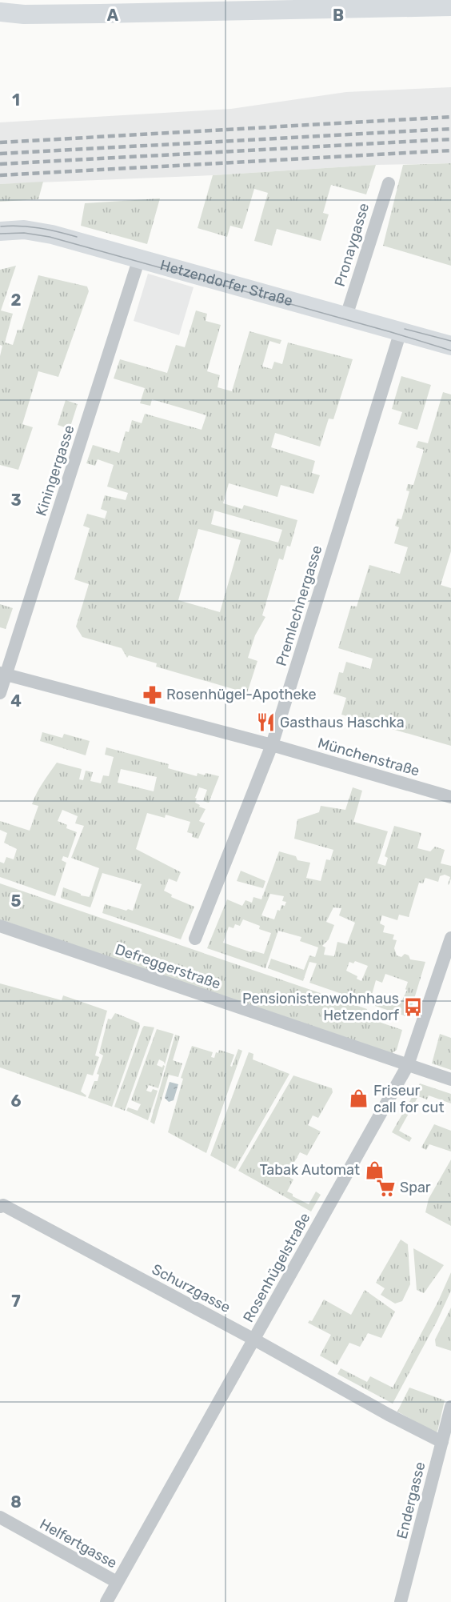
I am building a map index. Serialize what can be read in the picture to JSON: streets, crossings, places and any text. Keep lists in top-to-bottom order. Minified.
{"streets":{"main road":["Hetzendorfer Straße"],"street":["Pronaygasse","Kiningergasse","Premlechnergasse","Münchenstraße","Defreggerstraße","Rosenhügelstraße","Schurzgasse","Endergasse","Helfertgasse"]},"crossings":[["Pronaygasse","Hetzendorfer Straße"],["Hetzendorfer Straße","Kiningergasse"],["Hetzendorfer Straße","Premlechnergasse"],["Kiningergasse","Münchenstraße"],["Premlechnergasse","Münchenstraße"],["Defreggerstraße","Rosenhügelstraße"],["Rosenhügelstraße","Schurzgasse"],["Rosenhügelstraße","Helfertgasse"],["Schurzgasse","Endergasse"]],"places":{"pharmacy":["Rosenhügel-Apotheke"],"restaurant":["Gasthaus Haschka"],"bus stop":["Pensionistenwohnhaus Hetzendorf"],"shop":["Friseur call for cut","Tabak Automat"],"supermarket":["Spar"]},"grid":{"columns":["A","B"],"rows":["1","2","3","4","5","6","7","8"]}}
